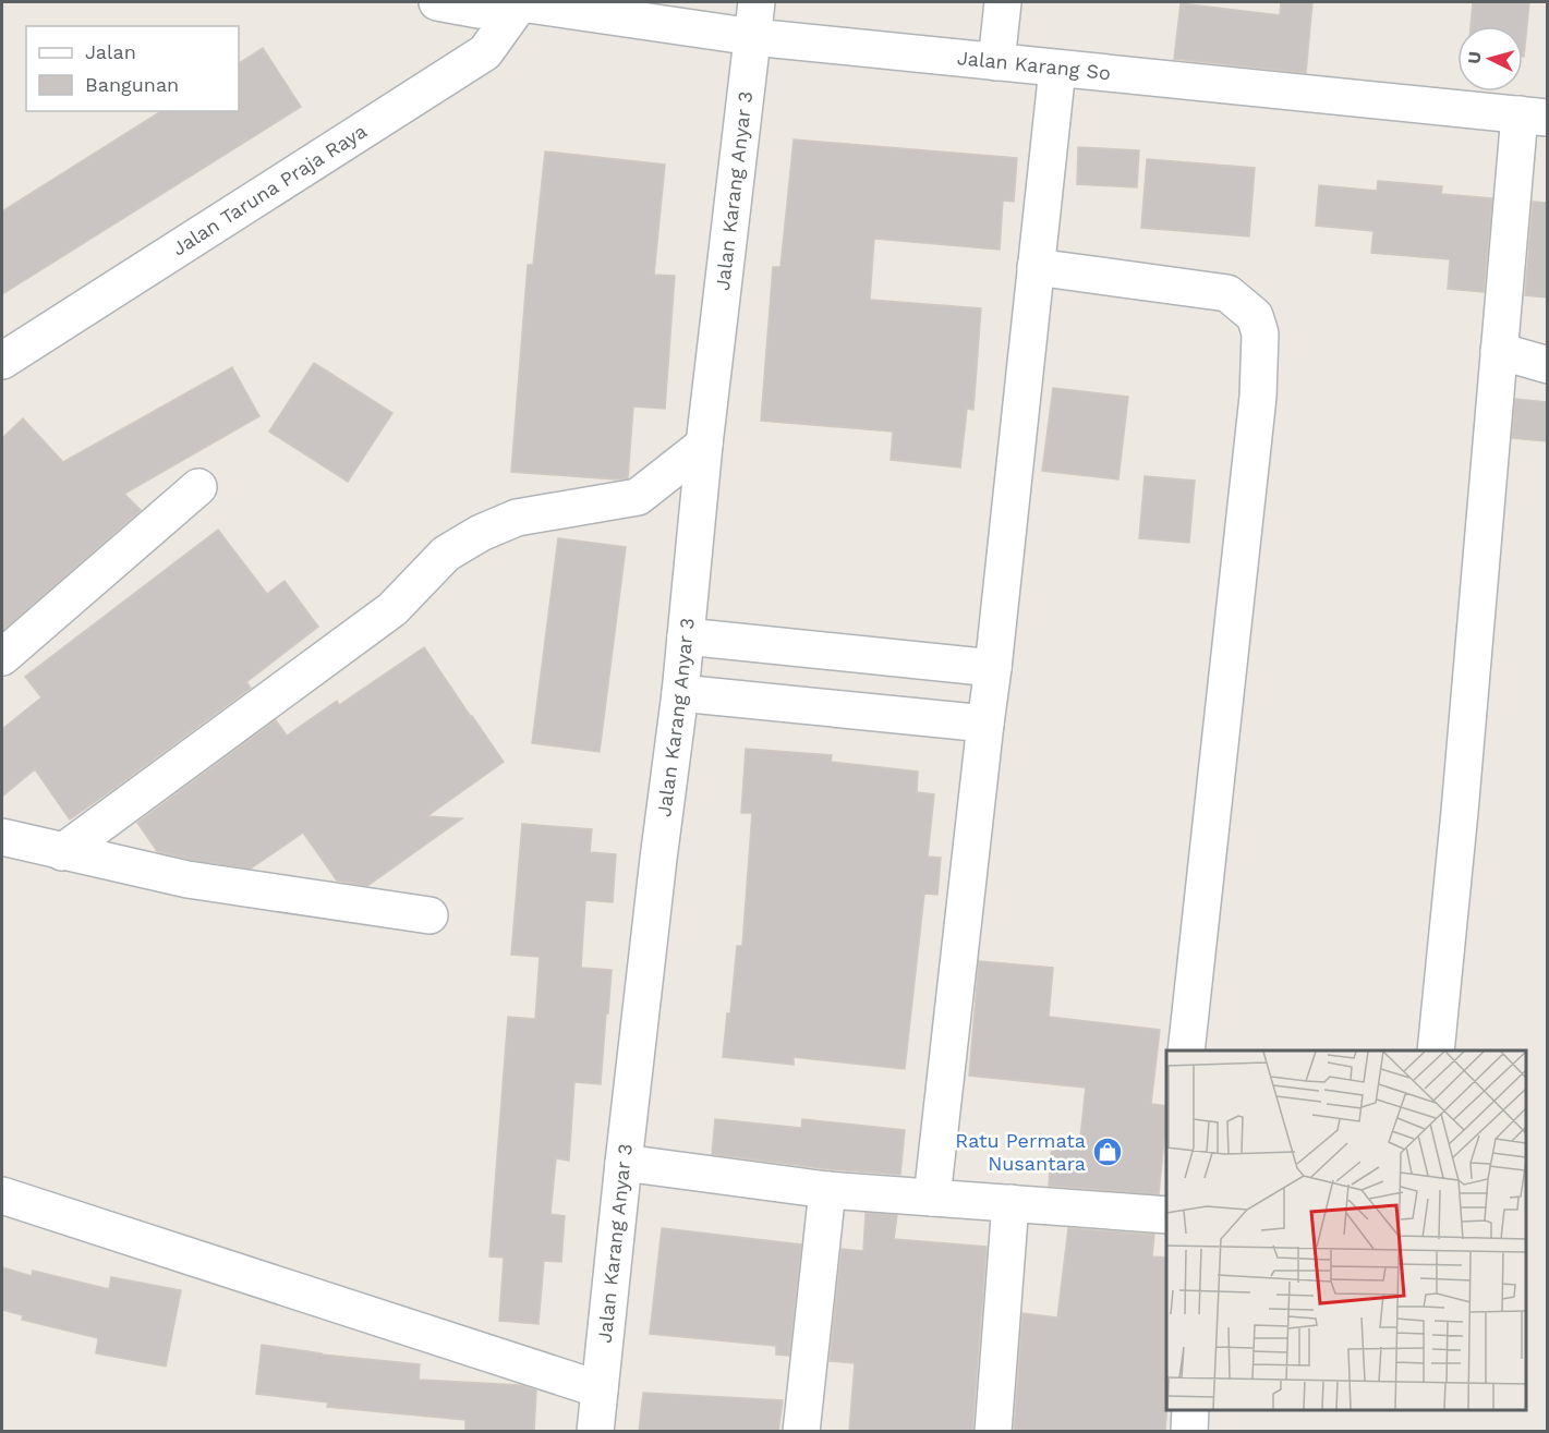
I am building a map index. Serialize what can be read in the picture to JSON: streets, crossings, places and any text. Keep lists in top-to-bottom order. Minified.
{"streets":{"street":["Jalan Karang So","Jalan Karang Anyar 3","Jalan Taruna Praja Raya"]},"crossings":[["Jalan Karang So","Jalan Karang Anyar 3"],["Jalan Karang So","Jalan Taruna Praja Raya"]],"places":{"shop":["Ratu Permata Nusantara"]},"legend":["Jalan","Bangunan"],"north":"left"}
